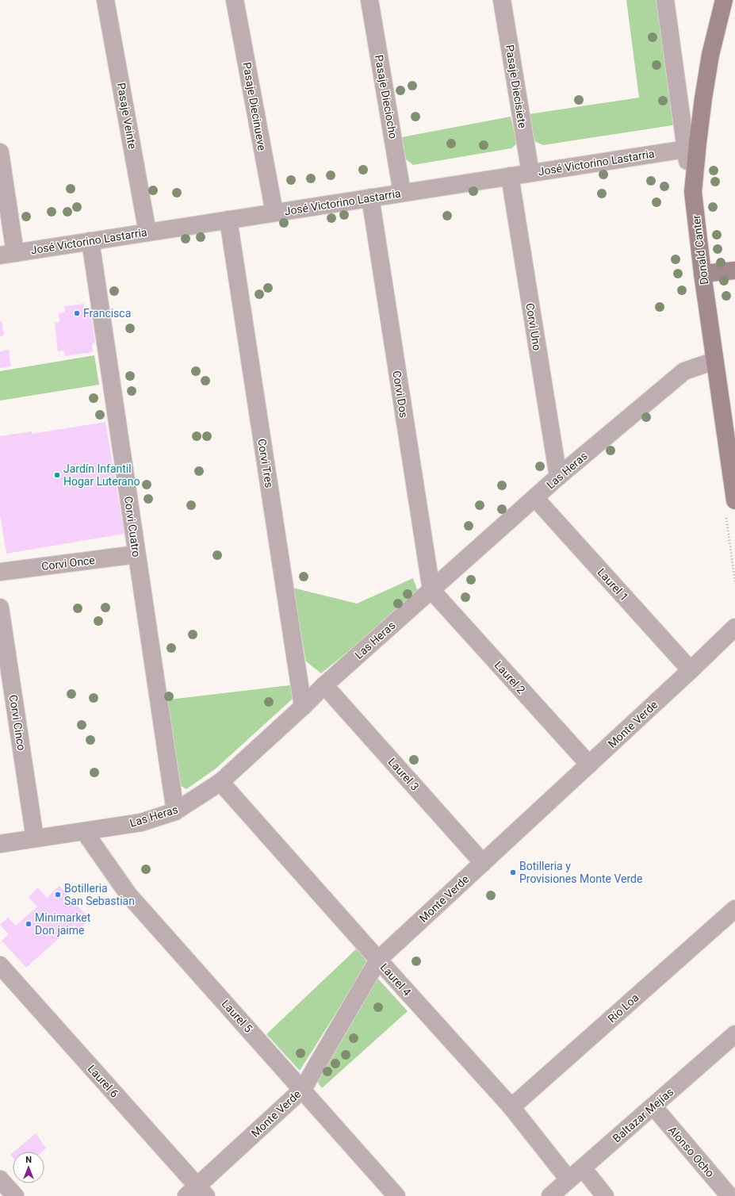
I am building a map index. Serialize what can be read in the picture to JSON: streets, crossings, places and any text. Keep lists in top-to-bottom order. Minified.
{"streets":{"main road":["Donald Canter"],"street":["Pasaje Diecisiete","Pasaje Dieciocho","Pasaje Diecinueve","Pasaje Veinte","José Victorino Lastarria","Corvi Uno","Corvi Dos","Corvi Tres","Las Heras","Corvi Cuatro","Corvi Once","Laurel 1","Laurel 2","Corvi Cinco","Monte Verde","Laurel 3","Laurel 4","Río Loa","Laurel 5","Laurel 6","Baltazar Mejías","Alonso Ocho"]},"crossings":[["Pasaje Diecisiete","José Victorino Lastarria"],["Pasaje Dieciocho","José Victorino Lastarria"],["Pasaje Diecinueve","José Victorino Lastarria"],["Pasaje Veinte","José Victorino Lastarria"],["José Victorino Lastarria","Donald Canter"],["José Victorino Lastarria","Corvi Uno"],["José Victorino Lastarria","Corvi Dos"],["José Victorino Lastarria","Corvi Tres"],["José Victorino Lastarria","Corvi Cuatro"],["Donald Canter","Las Heras"],["Corvi Uno","Las Heras"],["Corvi Dos","Las Heras"],["Corvi Dos","Laurel 2"],["Corvi Tres","Las Heras"],["Las Heras","Corvi Cuatro"],["Las Heras","Laurel 1"],["Las Heras","Laurel 2"],["Las Heras","Corvi Cinco"],["Las Heras","Laurel 3"],["Las Heras","Laurel 4"],["Las Heras","Laurel 5"],["Corvi Cuatro","Corvi Once"],["Laurel 1","Monte Verde"],["Laurel 2","Monte Verde"],["Monte Verde","Laurel 3"],["Monte Verde","Laurel 4"],["Monte Verde","Laurel 5"],["Monte Verde","Laurel 6"],["Laurel 4","Río Loa"],["Laurel 4","Baltazar Mejías"],["Baltazar Mejías","Alonso Ocho"]],"places":["Francisca","Jardín Infantil Hogar Luterano","Botilleria y Provisiones Monte Verde","Botilleria San Sebastian","Minimarket Don jaime"],"north":"top"}
